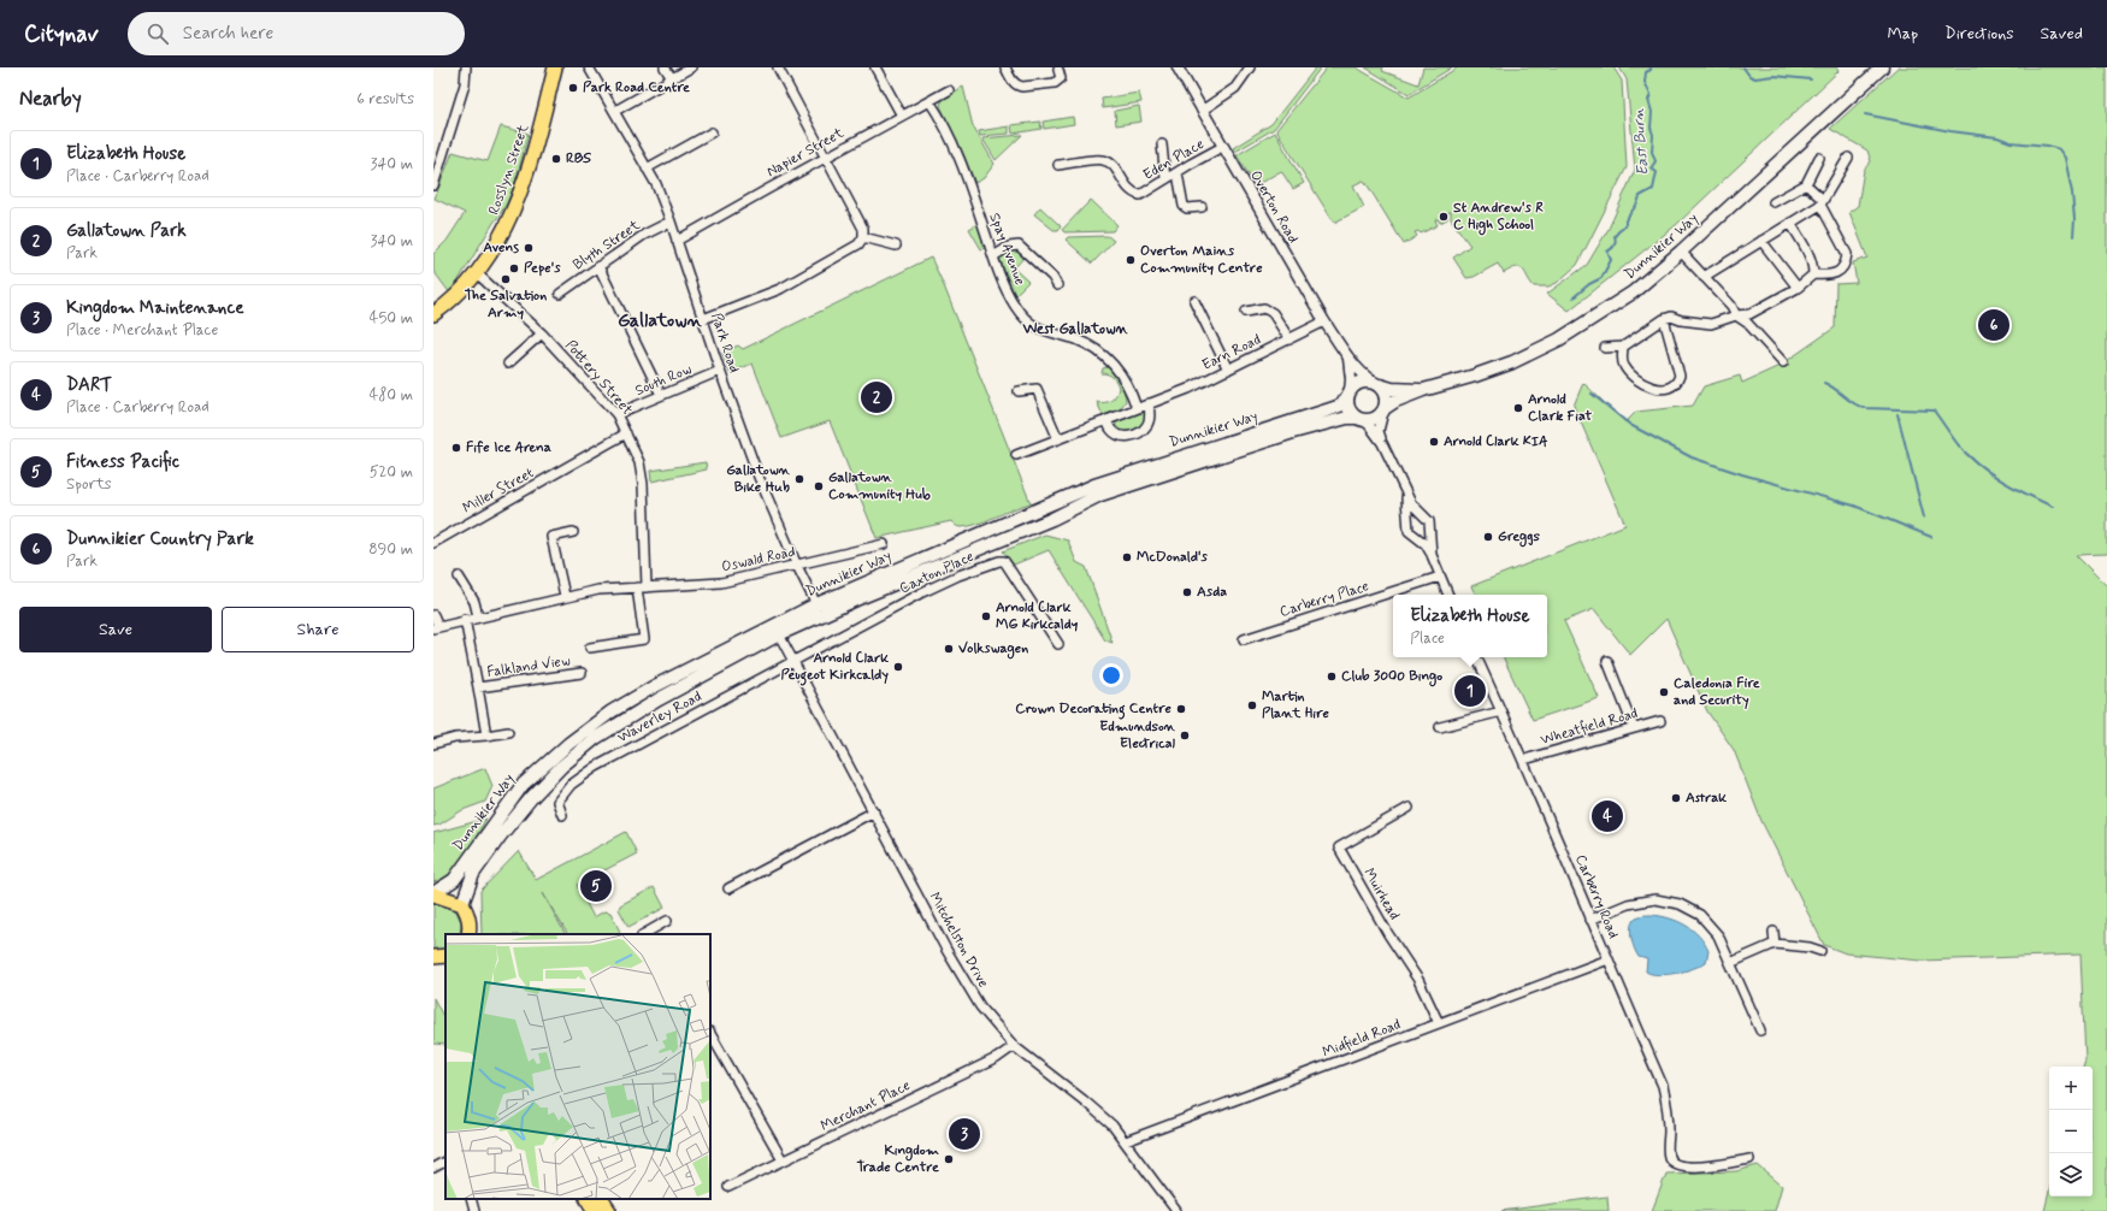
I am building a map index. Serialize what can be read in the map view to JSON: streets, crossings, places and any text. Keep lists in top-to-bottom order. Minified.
{"streets":{"main road":["Rosslyn Street","Dunnikier Way"],"street":["Napier Street","Eden Place","Overton Road","Blyth Street","Spay Avenue","Park Road","Earn Road","Pottery Street","South Row","Miller Street","Oswald Road","Caxton Place","Carberry Place","Falkland View","Waverley Road","Wheatfield Road","Muirhead","Carberry Road","Mitchelston Drive","Midfield Road","Merchant Place"]},"crossings":[["Napier Street","Spay Avenue"],["Napier Street","Park Road"],["Eden Place","Overton Road"],["Rosslyn Street","Pottery Street"],["Overton Road","Dunnikier Way"],["Overton Road","Earn Road"],["Blyth Street","Park Road"],["Dunnikier Way","Park Road"],["Dunnikier Way","Mitchelston Drive"],["Spay Avenue","Earn Road"],["Park Road","South Row"],["Park Road","Oswald Road"],["Pottery Street","South Row"],["Pottery Street","Miller Street"],["Pottery Street","Oswald Road"],["Oswald Road","Falkland View"],["Caxton Place","Waverley Road"],["Caxton Place","Mitchelston Drive"],["Waverley Road","Mitchelston Drive"],["Wheatfield Road","Carberry Road"],["Muirhead","Midfield Road"],["Carberry Road","Midfield Road"],["Mitchelston Drive","Midfield Road"],["Mitchelston Drive","Merchant Place"]],"districts":["Gallatown","West Gallatown"],"water":["East Burn"],"places":["Park Road Centre","RBS","St Andrew's R C High School","Avens","Overton Mains Community Centre","Pepe's","The Salvation Army","Arnold Clark Fiat","Arnold Clark KIA","Fife Ice Arena","Gallatown Bike Hub","Gallatown Community Hub","Greggs","McDonald's","Asda","Arnold Clark MG Kirkcaldy","Volkswagen","Arnold Clark Peugeot Kirkcaldy","Club 3000 Bingo","Caledonia Fire and Security","Martin Plant Hire","Crown Decorating Centre","Edmundson Electrical","Astrak","Kingdom Trade Centre"],"page":{"header":"Citynav","search":"Search here","nav":["Map","Directions","Saved"],"heading":["Nearby","6 results"],"list":[{"mark":"1","name":"Elizabeth House","note":"Place · Carberry Road","value":"340 m"},{"mark":"2","name":"Gallatown Park","note":"Park","value":"340 m"},{"mark":"3","name":"Kingdom Maintenance","note":"Place · Merchant Place","value":"450 m"},{"mark":"4","name":"DART","note":"Place · Carberry Road","value":"480 m"},{"mark":"5","name":"Fitness Pacific","note":"Sports","value":"520 m"},{"mark":"6","name":"Dunnikier Country Park","note":"Park","value":"890 m"}],"pins":["6","2","1","4","5","3"],"buttons":["Save","Share"],"popup":["Elizabeth House","Place"],"map_buttons":["+","−"]}}
